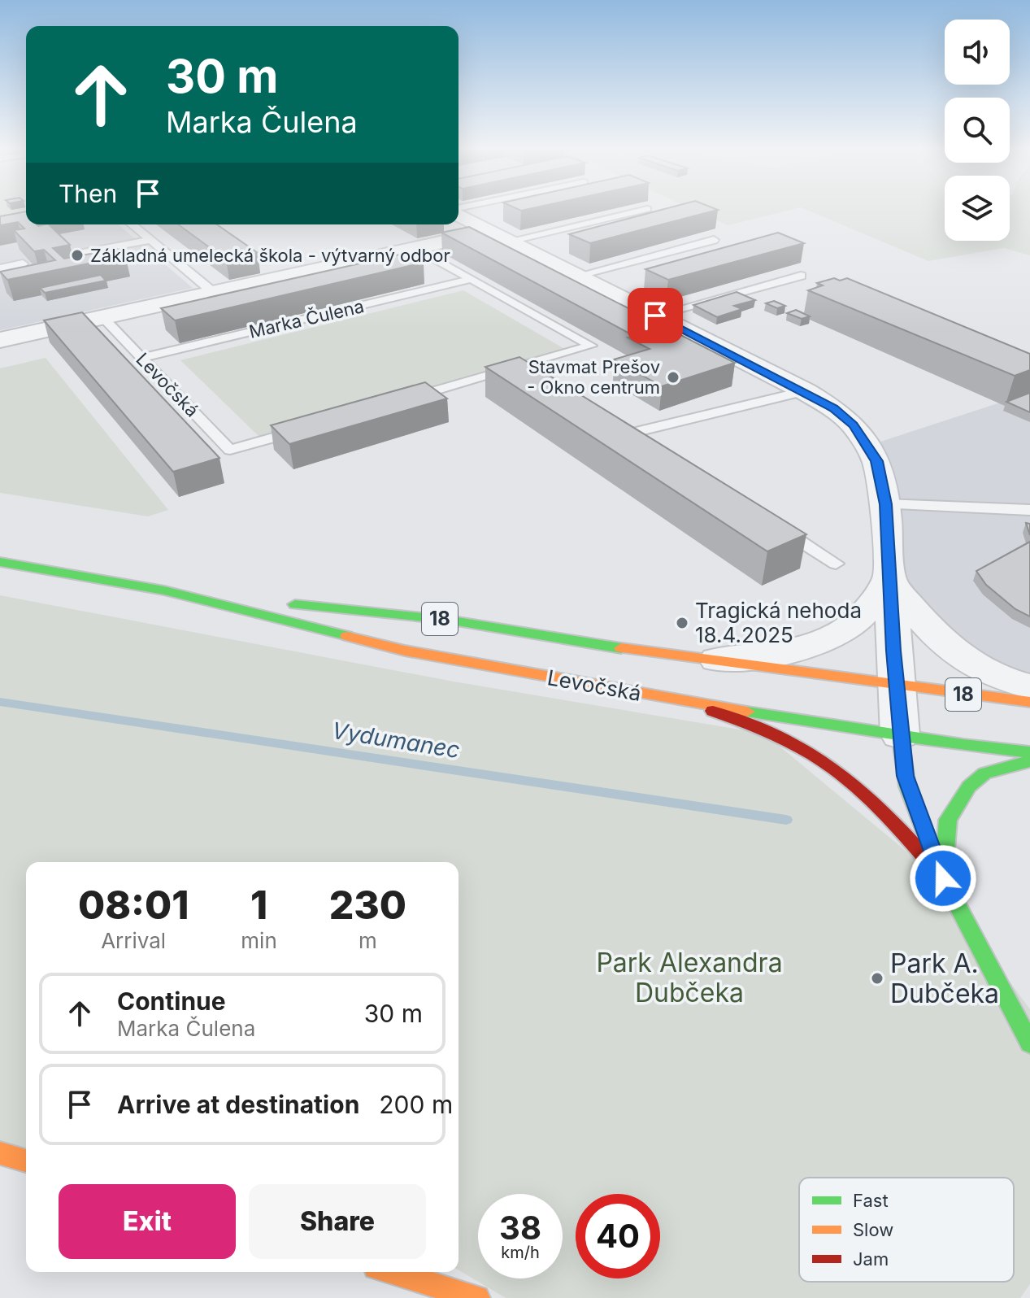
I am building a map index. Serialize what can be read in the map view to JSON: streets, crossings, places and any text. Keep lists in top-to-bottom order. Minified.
{"streets":{"main road":["Levočská","18"],"lane":["Marka Čulena"]},"crossings":[["Marka Čulena","Levočská"]],"water":["Vydumanec"],"parks":["Park Alexandra Dubčeka"],"places":["Základná umelecká škola - výtvarný odbor","Stavmat Prešov - Okno centrum","Tragická nehoda 18.4.2025","Park A. Dubčeka"],"legend":["Fast","Slow","Jam"],"page":{"turn":["30 m","Marka Čulena"],"then":"Then","eta":["08:01","Arrival","1","min","230","m"],"list":[{"name":"Continue","note":"Marka Čulena","value":"30 m"},{"name":"Arrive at destination","value":"200 m"}],"buttons":["Exit","Share"],"speed":"38 km/h","limit":"40"}}
